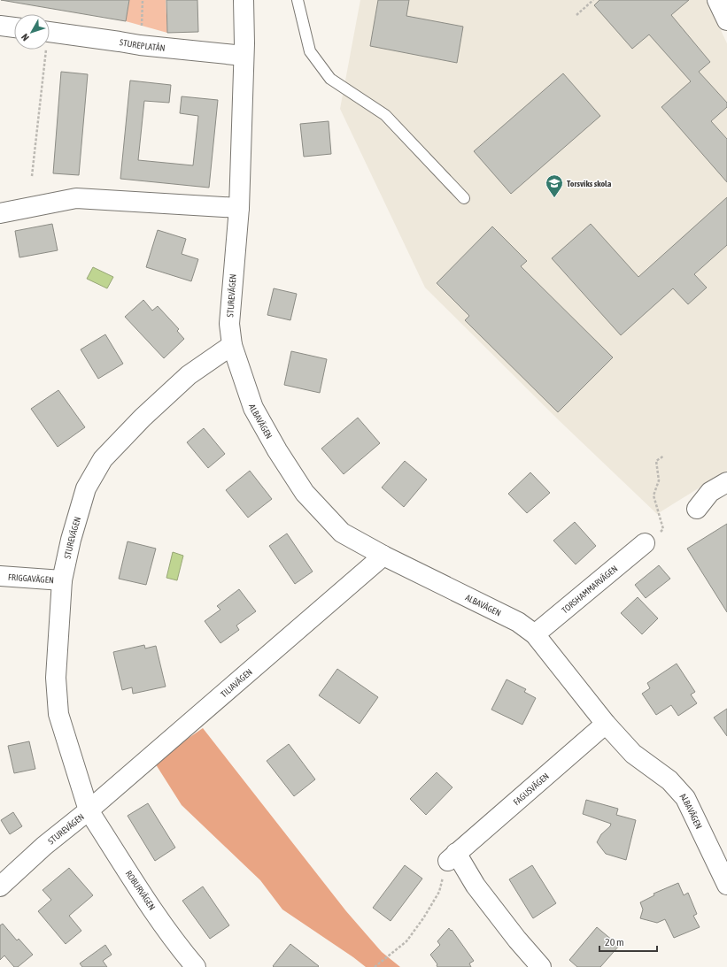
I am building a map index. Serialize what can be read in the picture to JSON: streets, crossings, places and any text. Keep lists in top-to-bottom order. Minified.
{"streets":{"street":["STUREPLATÅN","STUREVÄGEN","ALBAVÄGEN","FRIGGAVÄGEN","TORSHAMMARVÄGEN","TILIAVÄGEN","FAGUSVÄGEN","ROBURVÄGEN"]},"crossings":[["STUREPLATÅN","STUREVÄGEN"],["STUREVÄGEN","ALBAVÄGEN"],["STUREVÄGEN","FRIGGAVÄGEN"],["STUREVÄGEN","TILIAVÄGEN"],["STUREVÄGEN","ROBURVÄGEN"],["ALBAVÄGEN","TORSHAMMARVÄGEN"],["ALBAVÄGEN","TILIAVÄGEN"],["ALBAVÄGEN","FAGUSVÄGEN"],["TILIAVÄGEN","ROBURVÄGEN"]],"places":{"school or university":["Torsviks skola"]},"scale_bar":"20 m","north":"bottom left"}
